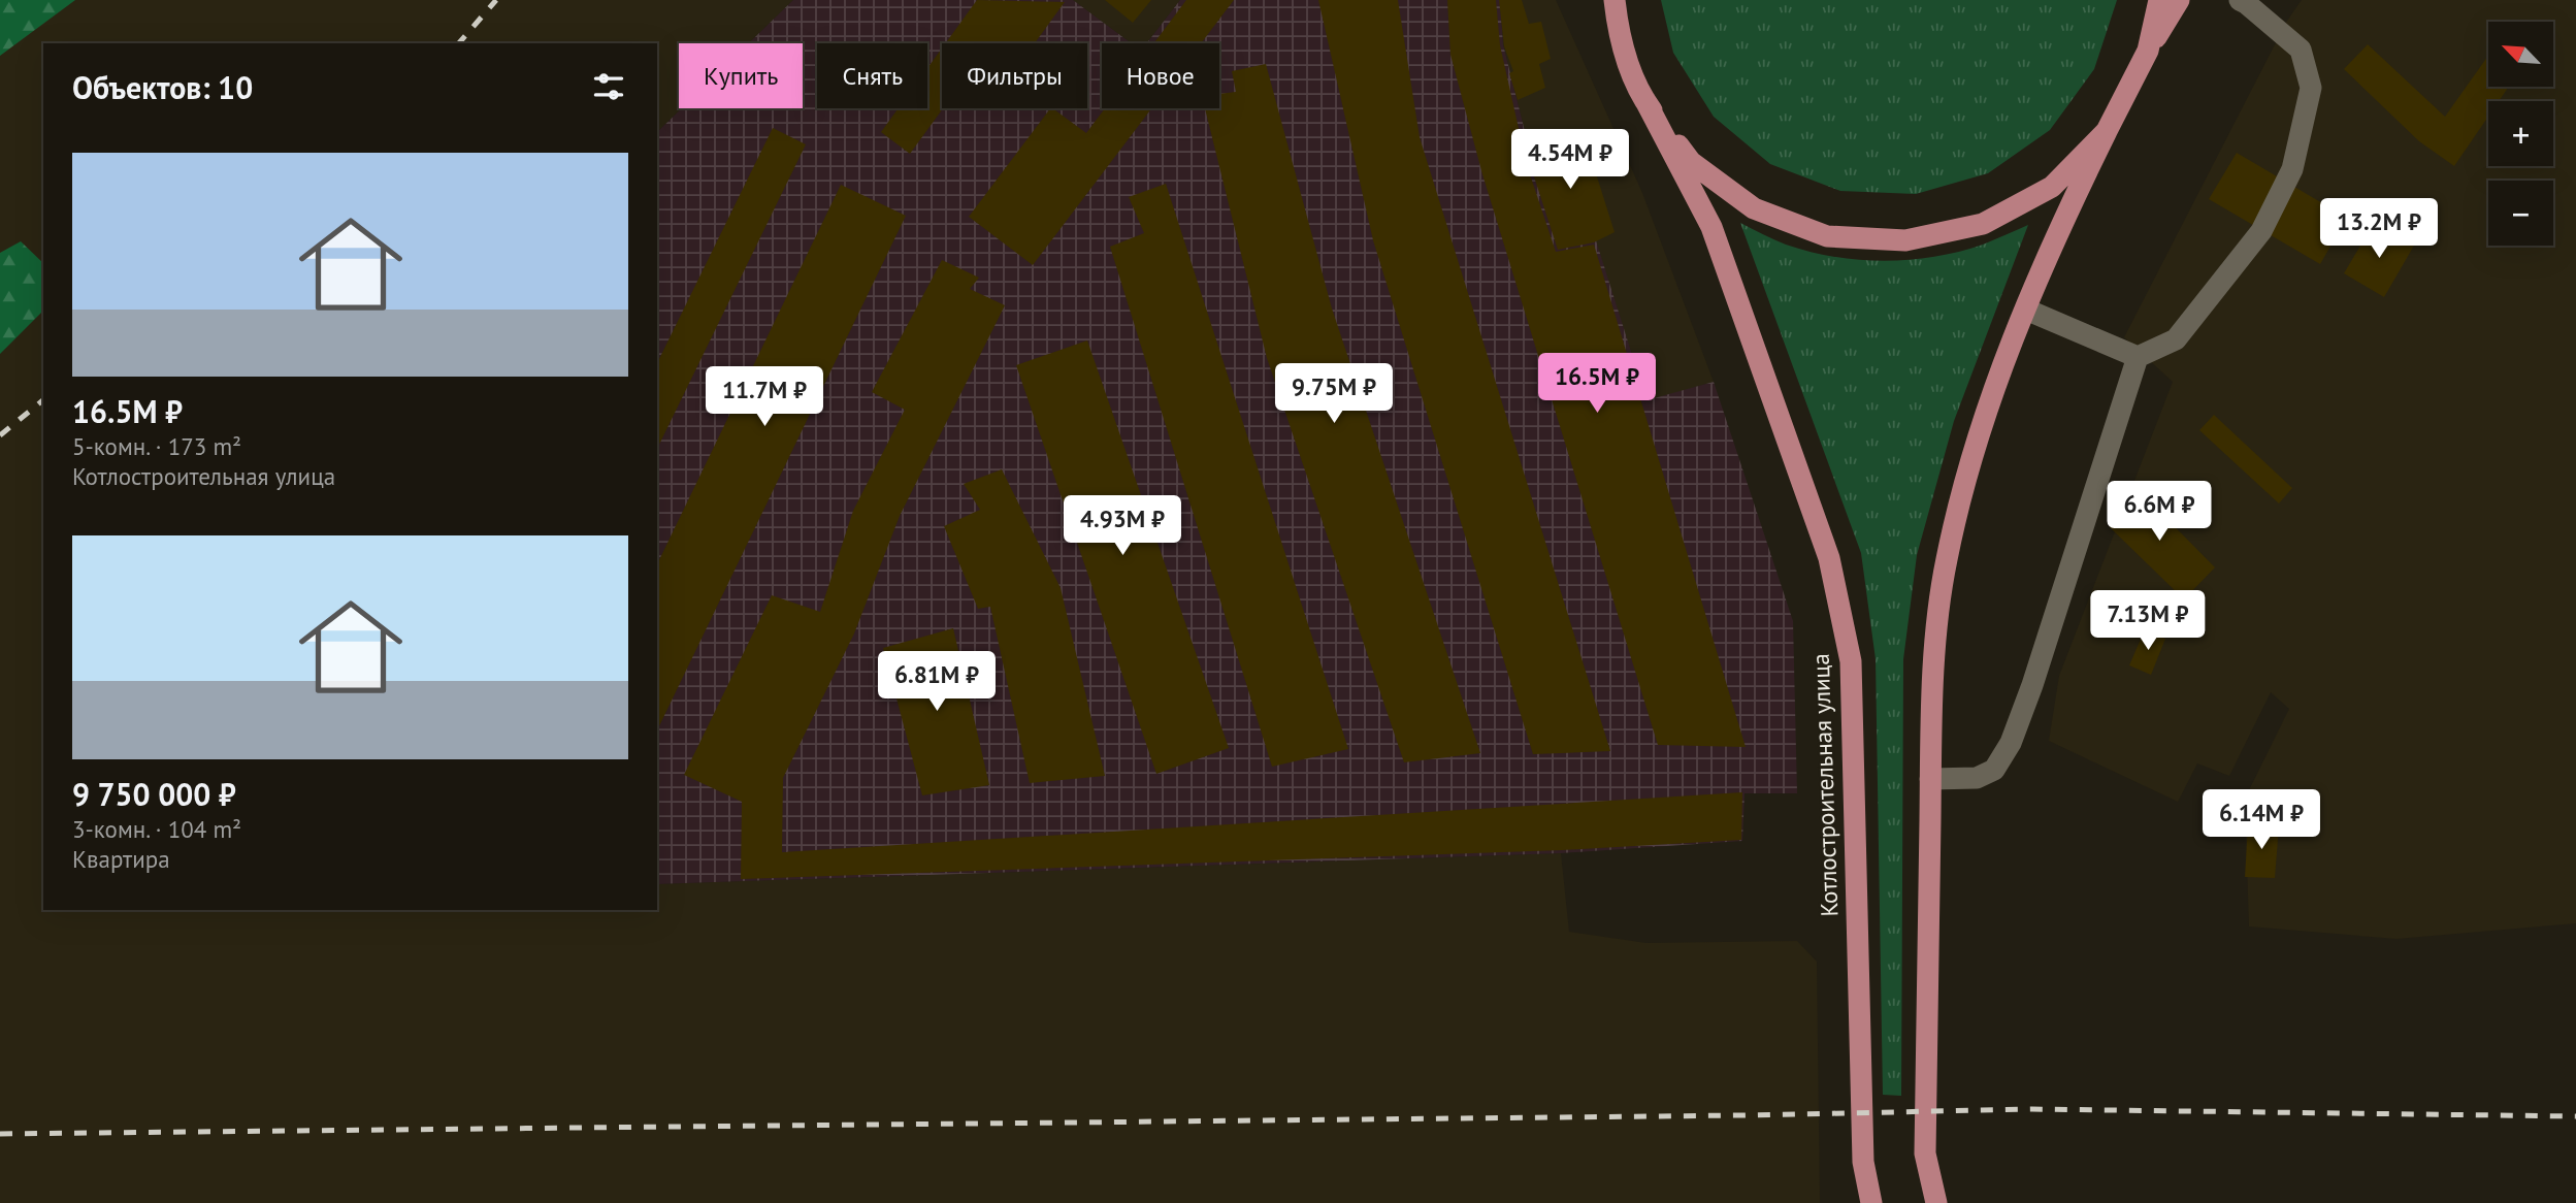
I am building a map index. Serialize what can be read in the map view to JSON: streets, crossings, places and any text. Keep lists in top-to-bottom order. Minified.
{"streets":{"main road":["Котлостроительная улица"]},"north":"top left","page":{"map_buttons":["+","−"],"chip":["Купить","Снять","Фильтры","Новое"],"heading":"Объектов: 10","price":["4.54M ₽","13.2M ₽","16.5M ₽","9.75M ₽","11.7M ₽","6.6M ₽","4.93M ₽","7.13M ₽","6.81M ₽","6.14M ₽"],"list":[{"name":"16.5M ₽","note":"5-комн. · 173 m² · Котлостроительная улица"},{"name":"9 750 000 ₽","note":"3-комн. · 104 m² · Квартира"}]}}
